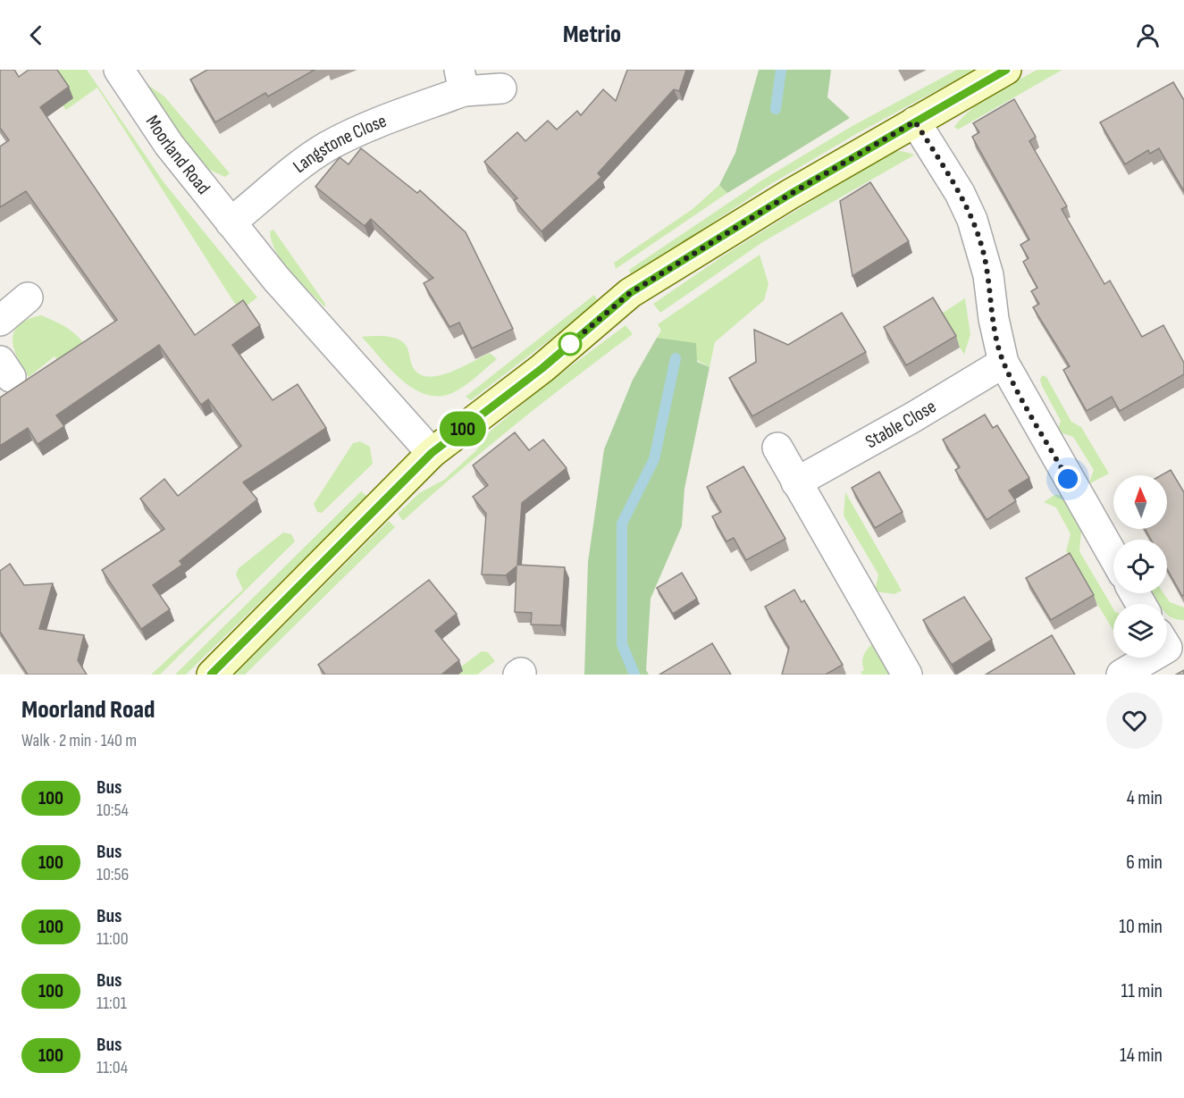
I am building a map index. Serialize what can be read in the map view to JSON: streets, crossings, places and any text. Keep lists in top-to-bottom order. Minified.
{"streets":{"street":["Langstone Close","Moorland Road","Stable Close"]},"crossings":[["Langstone Close","Moorland Road"]],"lines":["bus line 100"],"north":"top","page":{"header":"Metrio","on_map":"100","heading":["Moorland Road","Walk · 2 min · 140 m"],"list":[{"mark":"100","name":"Bus","note":"10:54","value":"4 min"},{"mark":"100","name":"Bus","note":"10:56","value":"6 min"},{"mark":"100","name":"Bus","note":"11:00","value":"10 min"},{"mark":"100","name":"Bus","note":"11:01","value":"11 min"},{"mark":"100","name":"Bus","note":"11:04","value":"14 min"}]}}
